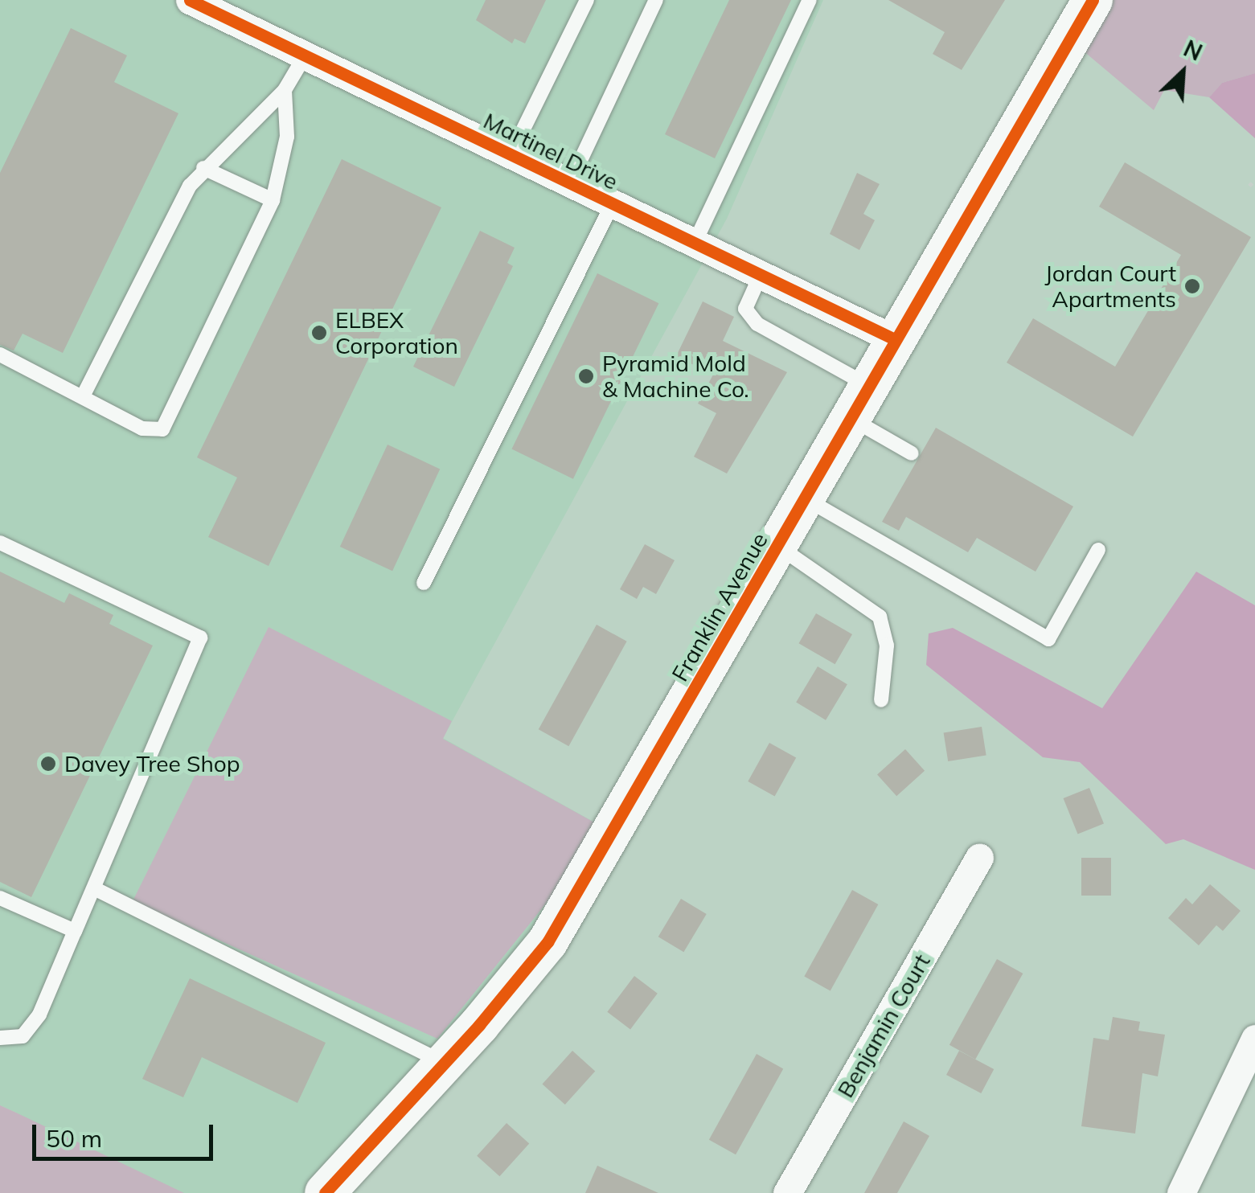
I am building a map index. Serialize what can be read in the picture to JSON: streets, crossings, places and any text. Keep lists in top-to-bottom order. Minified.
{"streets":{"street":["Martinel Drive","Franklin Avenue","Benjamin Court"]},"crossings":[["Martinel Drive","Franklin Avenue"]],"places":["Jordan Court Apartments","ELBEX Corporation","Pyramid Mold & Machine Co.","Davey Tree Shop"],"scale_bar":"50 m","north":"top right"}
